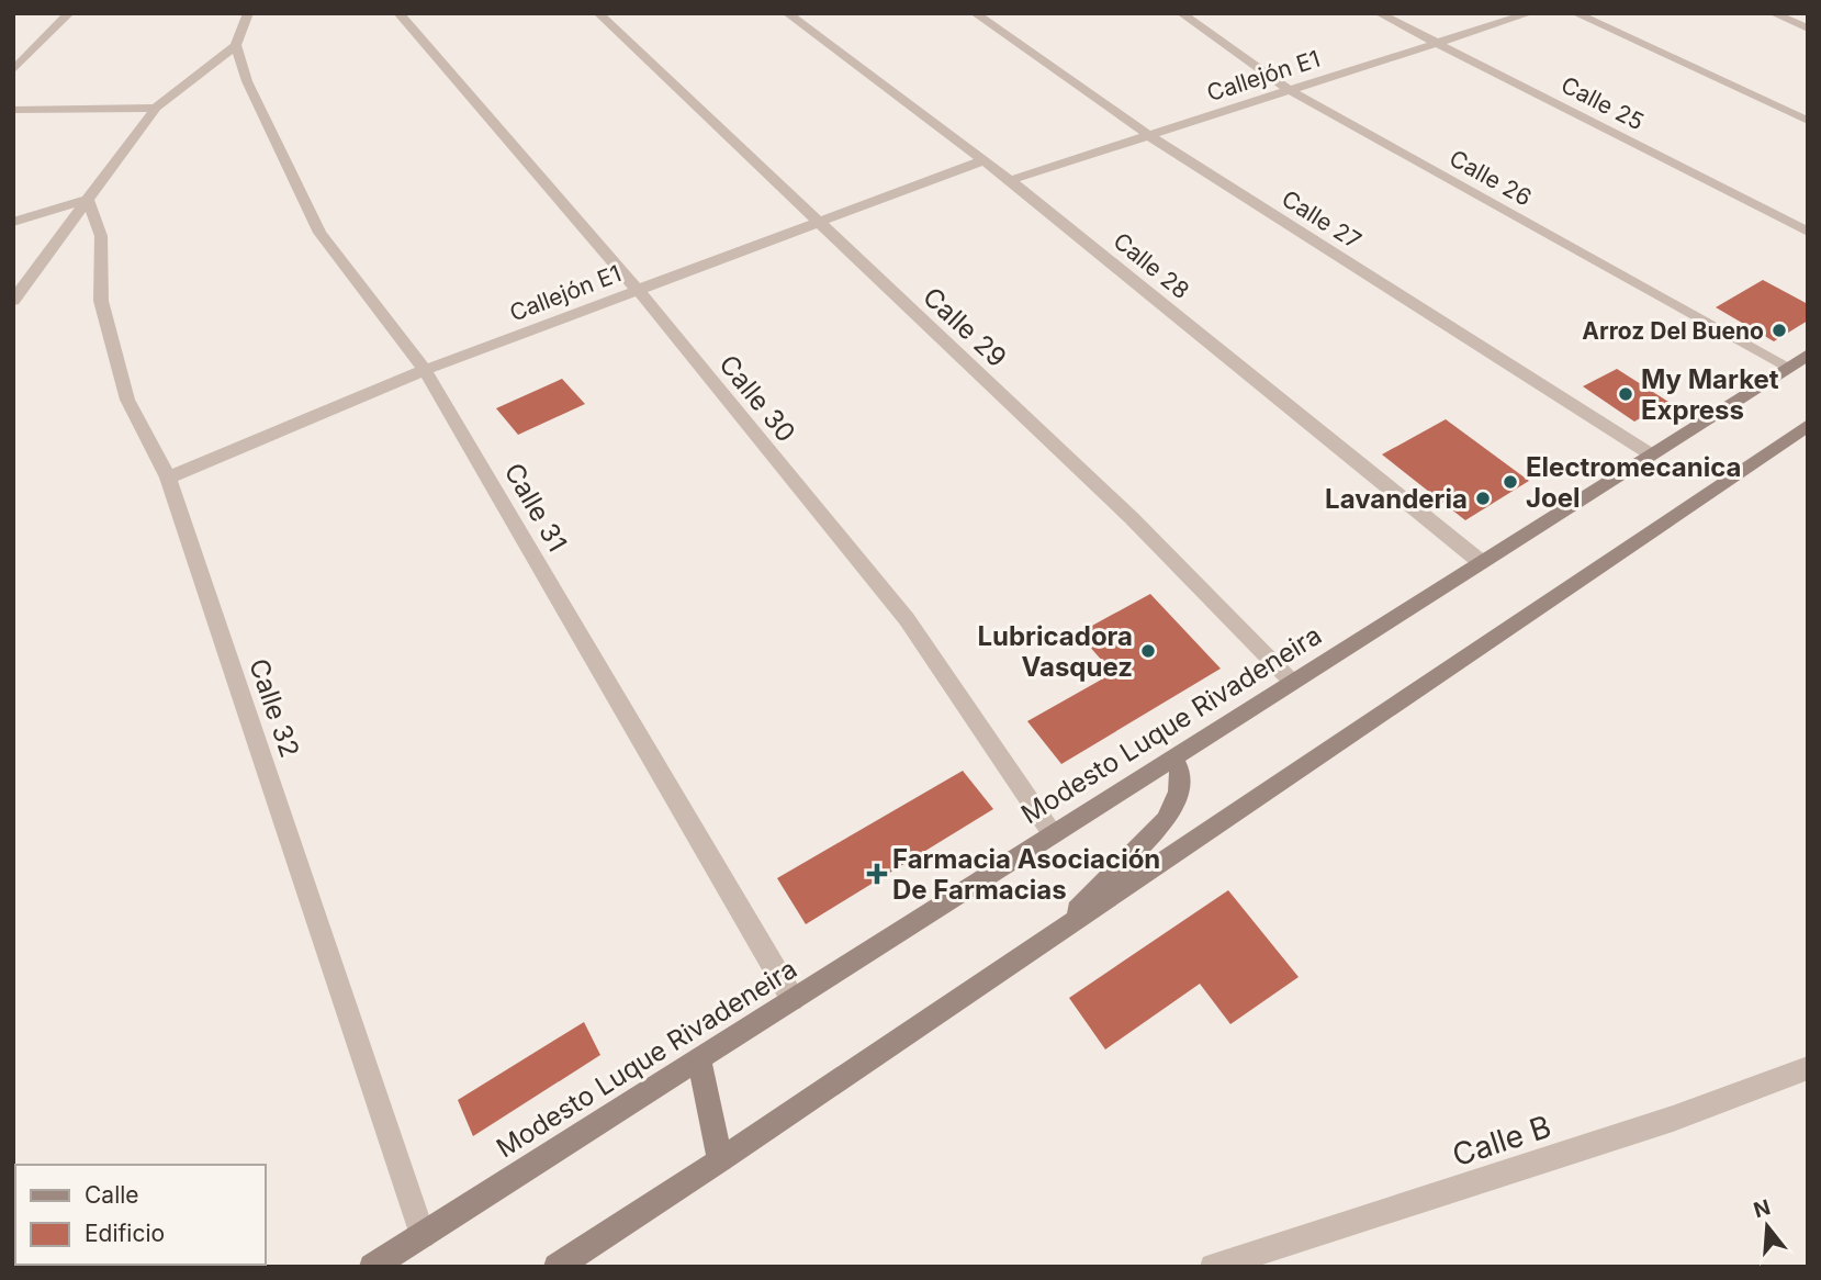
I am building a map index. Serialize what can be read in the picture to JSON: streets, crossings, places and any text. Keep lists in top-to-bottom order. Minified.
{"streets":{"street":["Callejón E1","Calle 25","Calle 26","Calle 27","Calle 28","Calle 29","Calle 30","Calle 31","Calle 32","Modesto Luque Rivadeneira","Calle B"]},"crossings":[["Callejón E1","Calle 25"],["Callejón E1","Calle 26"],["Callejón E1","Calle 27"],["Callejón E1","Calle 28"],["Callejón E1","Calle 29"],["Callejón E1","Calle 30"],["Callejón E1","Calle 31"],["Callejón E1","Calle 32"],["Calle 26","Modesto Luque Rivadeneira"],["Calle 27","Modesto Luque Rivadeneira"],["Calle 28","Modesto Luque Rivadeneira"],["Calle 29","Modesto Luque Rivadeneira"],["Calle 30","Modesto Luque Rivadeneira"],["Calle 31","Modesto Luque Rivadeneira"],["Calle 32","Modesto Luque Rivadeneira"]],"places":{"other":["Arroz Del Bueno","My Market Express","Electromecanica Joel","Lavanderia","Lubricadora Vasquez"],"health":["Farmacia Asociación De Farmacias"]},"legend":["Calle","Edificio"],"north":"top"}
